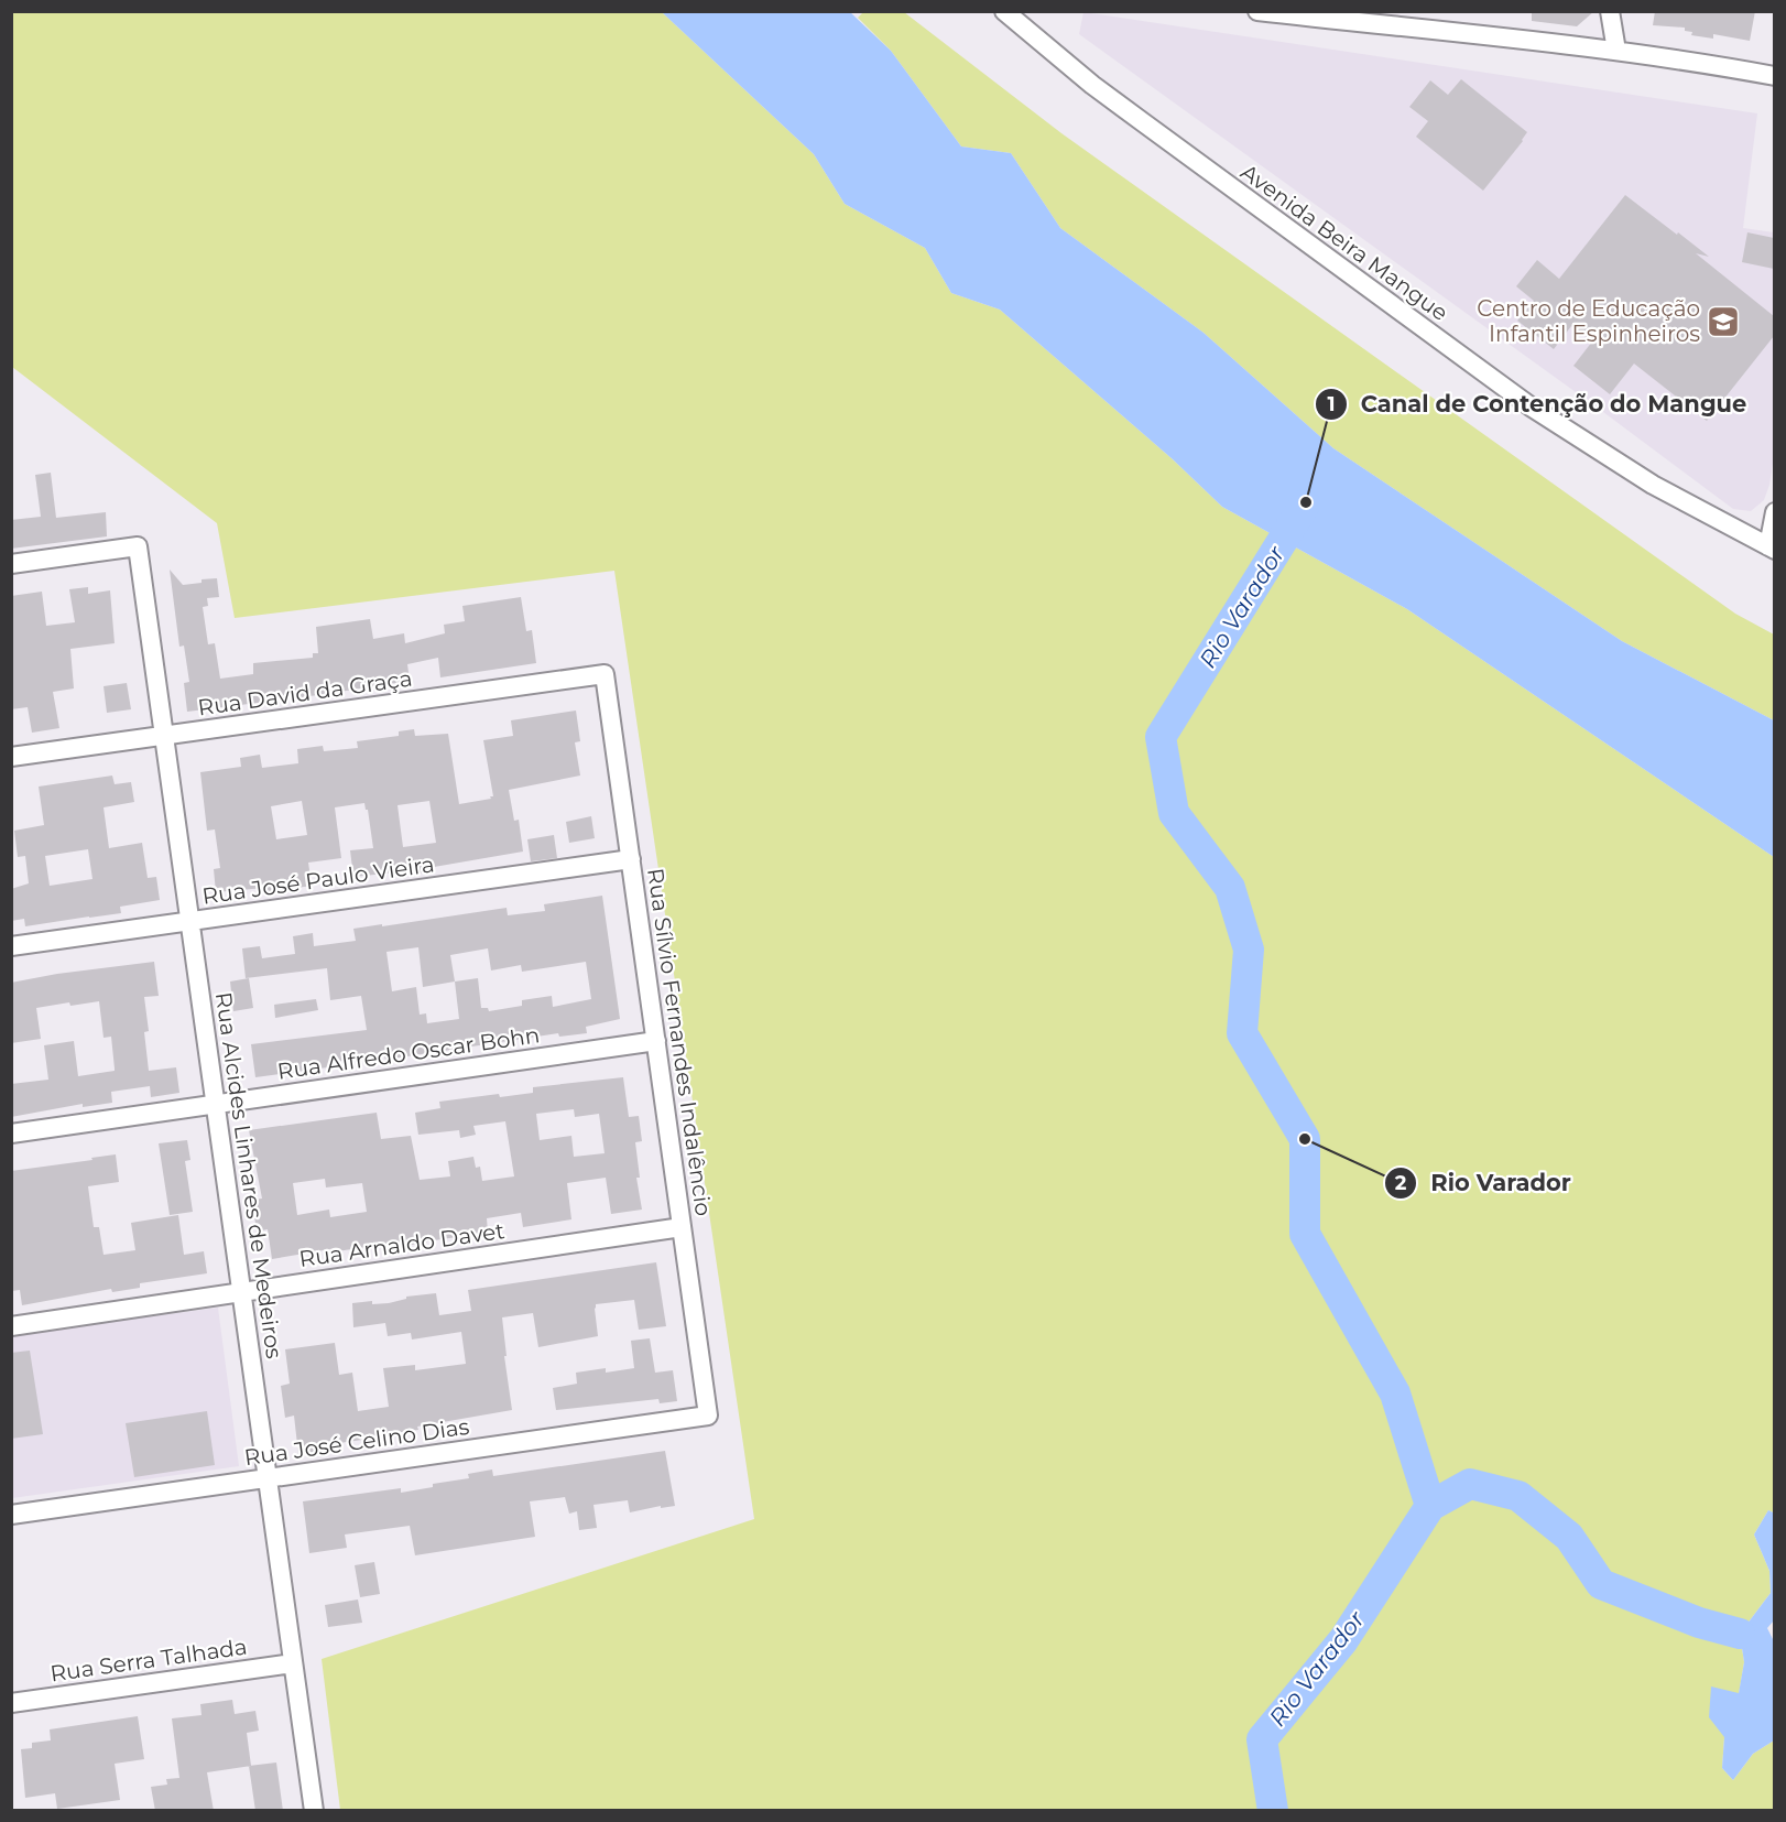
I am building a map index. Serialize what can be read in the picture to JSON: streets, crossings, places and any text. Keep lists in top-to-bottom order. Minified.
{"streets":{"street":["Avenida Beira Mangue","Rua David da Graça","Rua José Paulo Vieira","Rua Sílvio Fernandes Indalêncio","Rua Alfredo Oscar Bohn","Rua Alcides Linhares de Medeiros","Rua Arnaldo Davet","Rua José Celino Dias","Rua Serra Talhada"]},"crossings":[["Rua David da Graça","Rua Sílvio Fernandes Indalêncio"],["Rua David da Graça","Rua Alcides Linhares de Medeiros"],["Rua José Paulo Vieira","Rua Sílvio Fernandes Indalêncio"],["Rua José Paulo Vieira","Rua Alcides Linhares de Medeiros"],["Rua Sílvio Fernandes Indalêncio","Rua Alfredo Oscar Bohn"],["Rua Sílvio Fernandes Indalêncio","Rua Arnaldo Davet"],["Rua Sílvio Fernandes Indalêncio","Rua José Celino Dias"],["Rua Alfredo Oscar Bohn","Rua Alcides Linhares de Medeiros"],["Rua Alcides Linhares de Medeiros","Rua Arnaldo Davet"],["Rua Alcides Linhares de Medeiros","Rua José Celino Dias"],["Rua Alcides Linhares de Medeiros","Rua Serra Talhada"]],"water":["Rio Varador"],"places":{"school or university":["Centro de Educação Infantil Espinheiros"],"other":["Canal de Contenção do Mangue","Rio Varador"]}}
